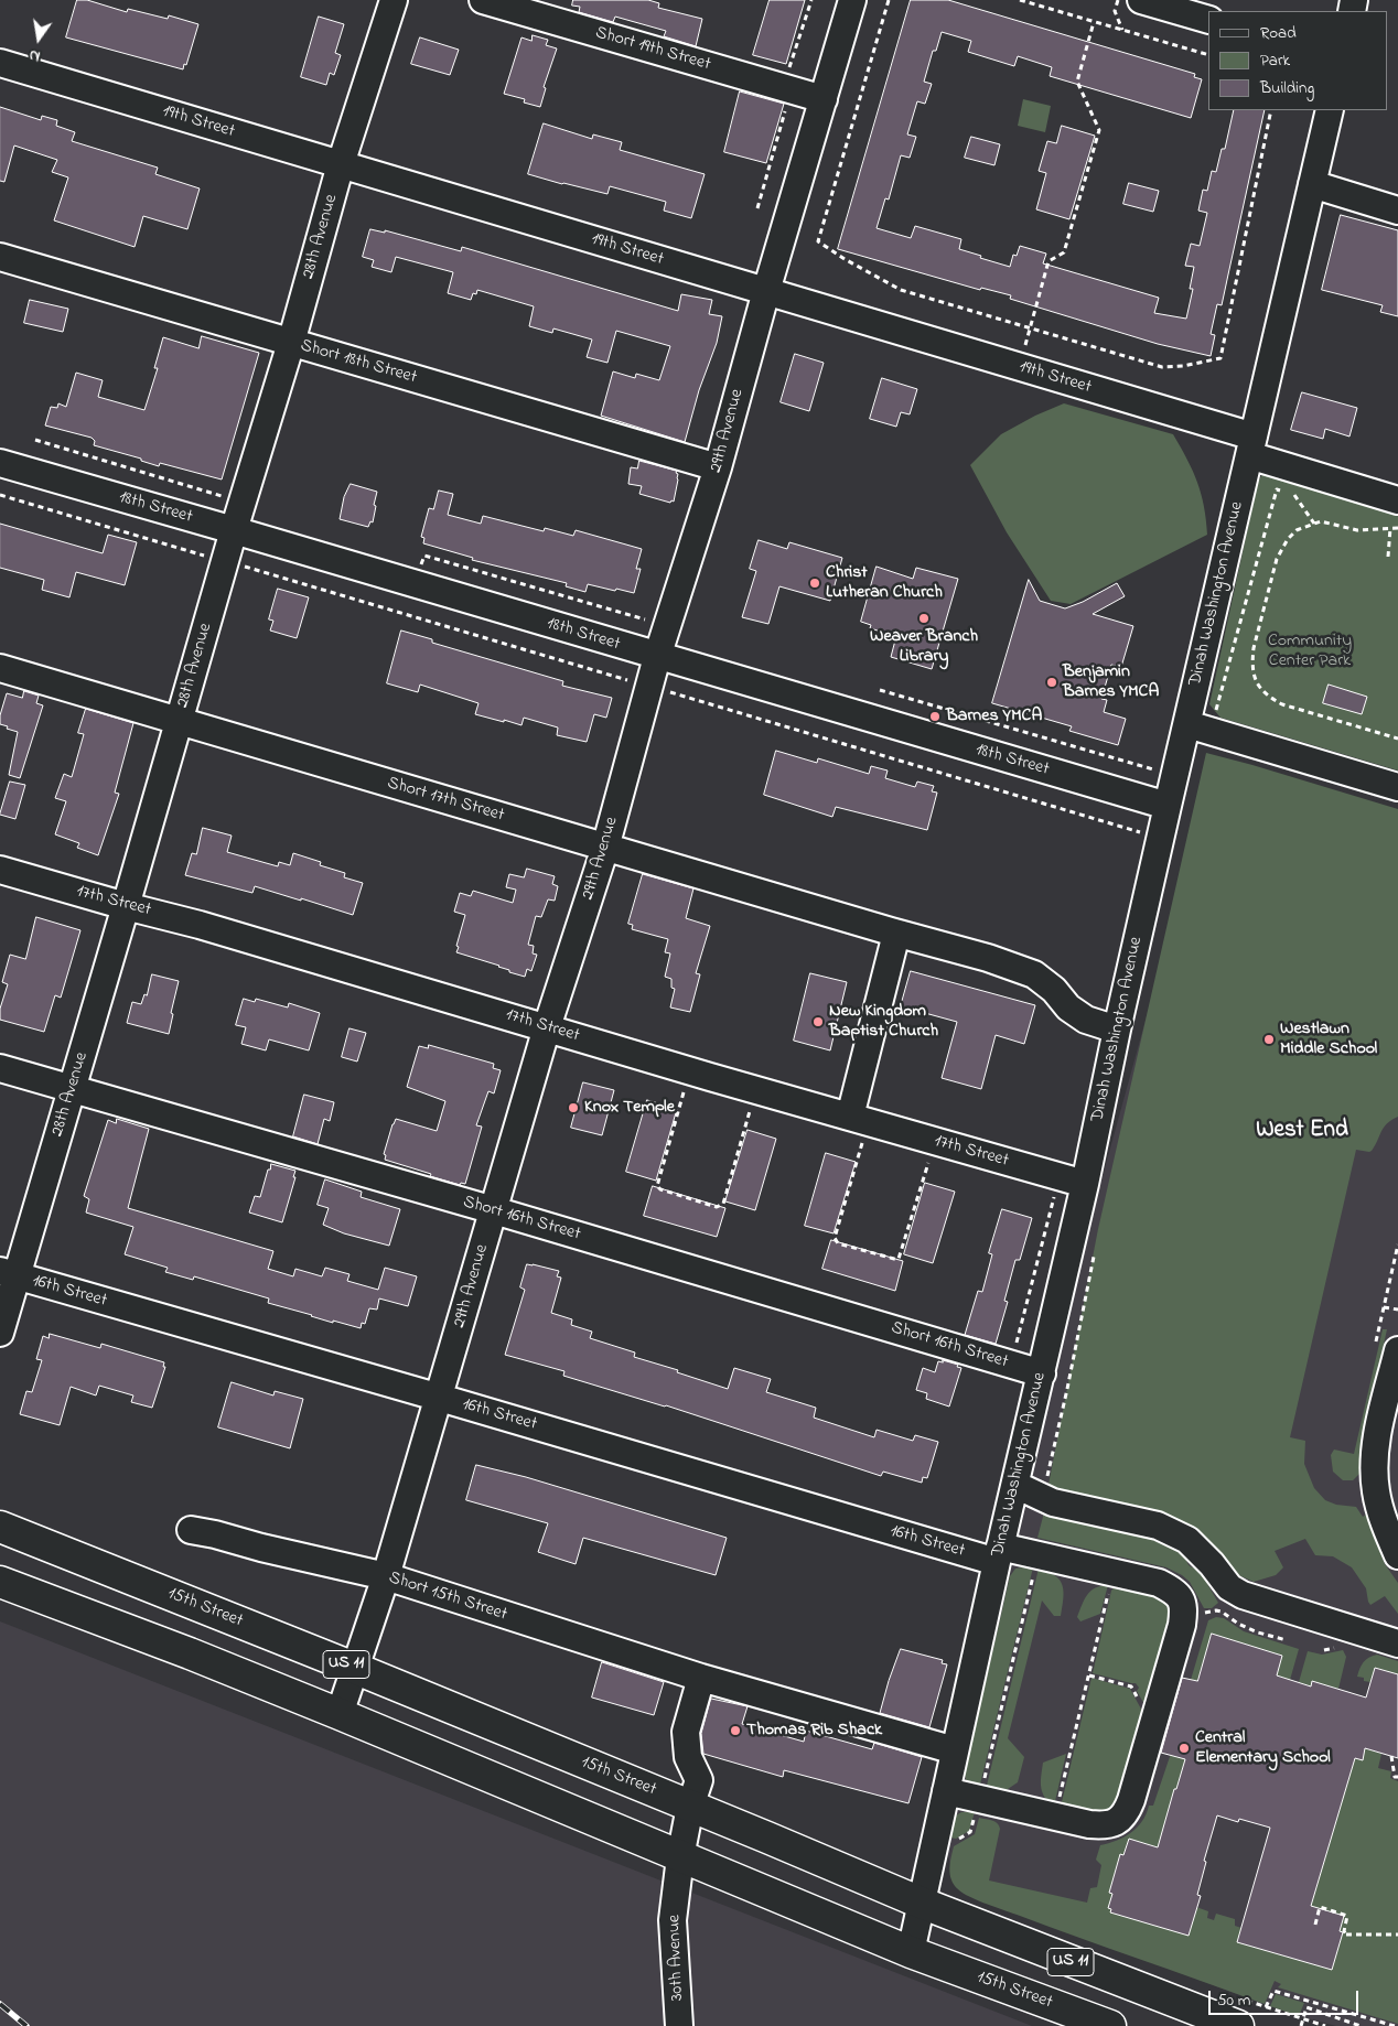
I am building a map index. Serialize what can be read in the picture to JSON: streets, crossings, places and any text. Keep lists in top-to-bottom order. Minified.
{"streets":{"main road":["15th Street","US 11"],"street":["Short 19th Street","19th Street","28th Avenue","Short 18th Street","29th Avenue","18th Street","Dinah Washington Avenue","Short 17th Street","17th Street","Short 16th Street","16th Street","Short 15th Street","30th Avenue"]},"crossings":[["Short 19th Street","29th Avenue"],["19th Street","28th Avenue"],["19th Street","29th Avenue"],["19th Street","Dinah Washington Avenue"],["28th Avenue","Short 18th Street"],["28th Avenue","18th Street"],["28th Avenue","Short 17th Street"],["28th Avenue","17th Street"],["28th Avenue","Short 16th Street"],["28th Avenue","16th Street"],["Short 18th Street","29th Avenue"],["29th Avenue","18th Street"],["29th Avenue","Short 17th Street"],["29th Avenue","17th Street"],["29th Avenue","Short 16th Street"],["29th Avenue","16th Street"],["29th Avenue","Short 15th Street"],["29th Avenue","15th Street"],["18th Street","Dinah Washington Avenue"],["Dinah Washington Avenue","Short 17th Street"],["Dinah Washington Avenue","17th Street"],["Dinah Washington Avenue","Short 16th Street"],["Dinah Washington Avenue","16th Street"],["Dinah Washington Avenue","Short 15th Street"],["Dinah Washington Avenue","15th Street"],["15th Street","30th Avenue"]],"districts":["West End"],"parks":["Community Center Park"],"places":["Christ Lutheran Church","Weaver Branch Library","Benjamin Barnes YMCA","Barnes YMCA","New Kingdom Baptist Church","Westlawn Middle School","Knox Temple","Thomas Rib Shack","Central Elementary School"],"legend":["Road","Park","Building"],"scale_bar":"50 m","north":"bottom"}
